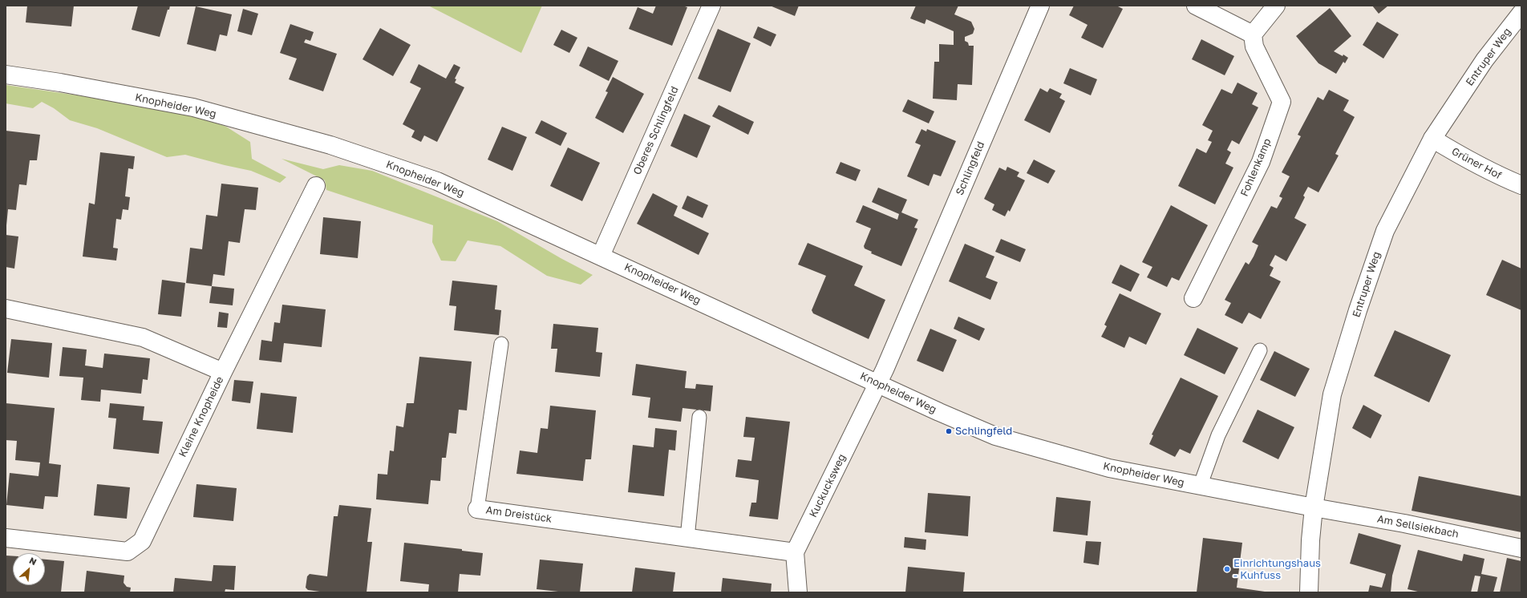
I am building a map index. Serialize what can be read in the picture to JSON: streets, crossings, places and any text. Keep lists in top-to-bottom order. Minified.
{"streets":{"street":["Entruper Weg","Knopheider Weg","Oberes Schlingfeld","Grüner Hof","Fohlenkamp","Schlingfeld","Kleine Knopheide","Kuckucksweg","Am Dreistück","Am Sellsiekbach"]},"crossings":[["Entruper Weg","Knopheider Weg"],["Entruper Weg","Grüner Hof"],["Entruper Weg","Am Sellsiekbach"],["Knopheider Weg","Oberes Schlingfeld"],["Knopheider Weg","Schlingfeld"],["Knopheider Weg","Kuckucksweg"],["Knopheider Weg","Am Sellsiekbach"],["Schlingfeld","Kuckucksweg"],["Kuckucksweg","Am Dreistück"]],"places":["Schlingfeld","Einrichtungshaus - Kuhfuss"],"north":"top right"}
